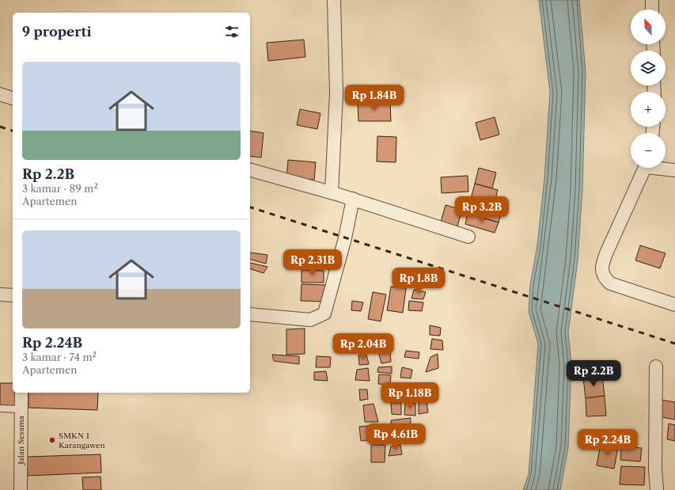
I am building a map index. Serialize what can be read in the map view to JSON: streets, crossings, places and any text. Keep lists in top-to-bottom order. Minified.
{"streets":{"street":["Jalan Sesama"]},"places":["SMKN 1 Karangawen"],"north":"top left","page":{"map_buttons":["+","−"],"heading":"9 properti","list":[{"name":"Rp 2.2B","note":"3 kamar · 89 m² · Apartemen"},{"name":"Rp 2.24B","note":"3 kamar · 74 m² · Apartemen"}],"price":["Rp 1.84B","Rp 3.2B","Rp 2.31B","Rp 1.8B","Rp 2.04B","Rp 2.2B","Rp 1.18B","Rp 4.61B","Rp 2.24B"]}}
